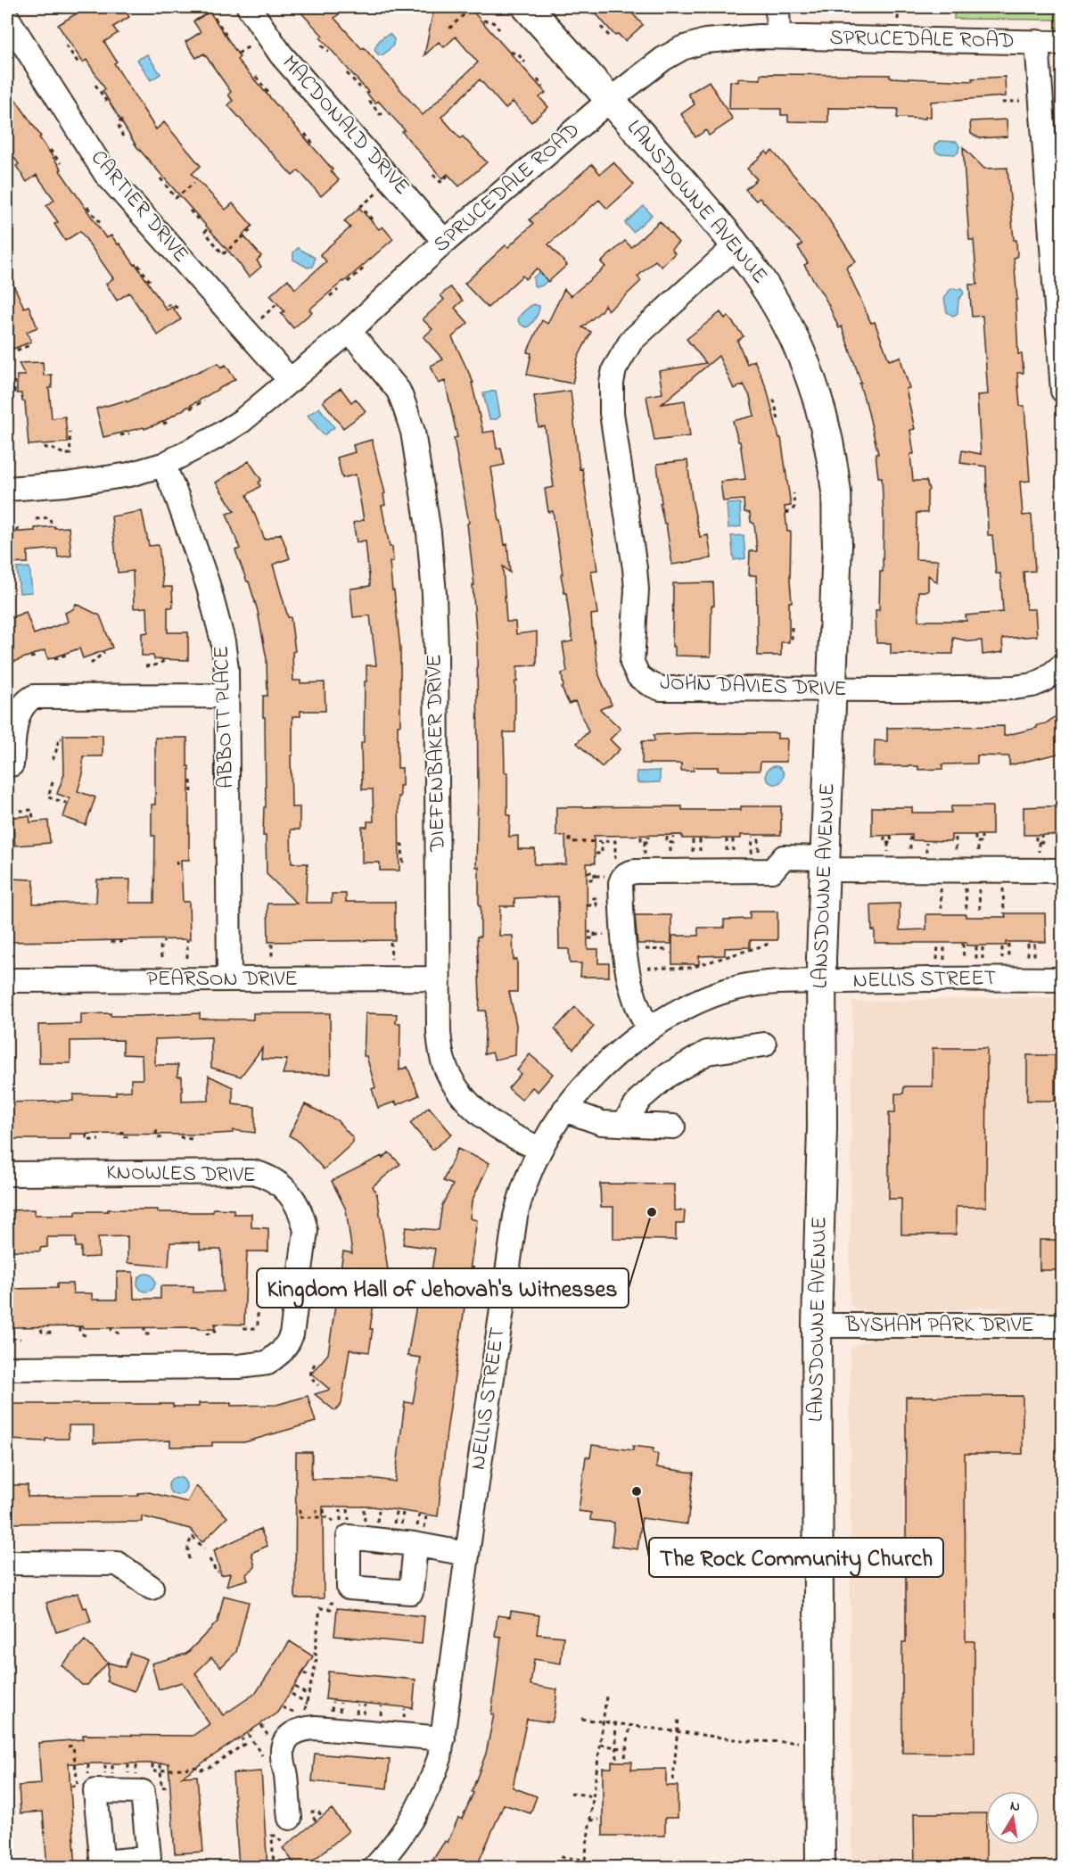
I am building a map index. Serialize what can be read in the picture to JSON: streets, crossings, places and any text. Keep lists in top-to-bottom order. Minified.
{"streets":{"main road":["LANSDOWNE AVENUE"],"street":["SPRUCEDALE ROAD","MACDONALD DRIVE","CARTIER DRIVE","JOHN DAVIES DRIVE","ABBOTT PLACE","DIEFENBAKER DRIVE","PEARSON DRIVE","NELLIS STREET","KNOWLES DRIVE","BYSHAM PARK DRIVE"]},"crossings":[["SPRUCEDALE ROAD","MACDONALD DRIVE"],["SPRUCEDALE ROAD","LANSDOWNE AVENUE"],["SPRUCEDALE ROAD","CARTIER DRIVE"],["SPRUCEDALE ROAD","ABBOTT PLACE"],["SPRUCEDALE ROAD","DIEFENBAKER DRIVE"],["LANSDOWNE AVENUE","JOHN DAVIES DRIVE"],["LANSDOWNE AVENUE","NELLIS STREET"],["LANSDOWNE AVENUE","BYSHAM PARK DRIVE"],["ABBOTT PLACE","PEARSON DRIVE"],["DIEFENBAKER DRIVE","PEARSON DRIVE"],["DIEFENBAKER DRIVE","NELLIS STREET"]],"places":["Kingdom Hall of Jehovah's Witnesses","The Rock Community Church"],"north":"top"}
